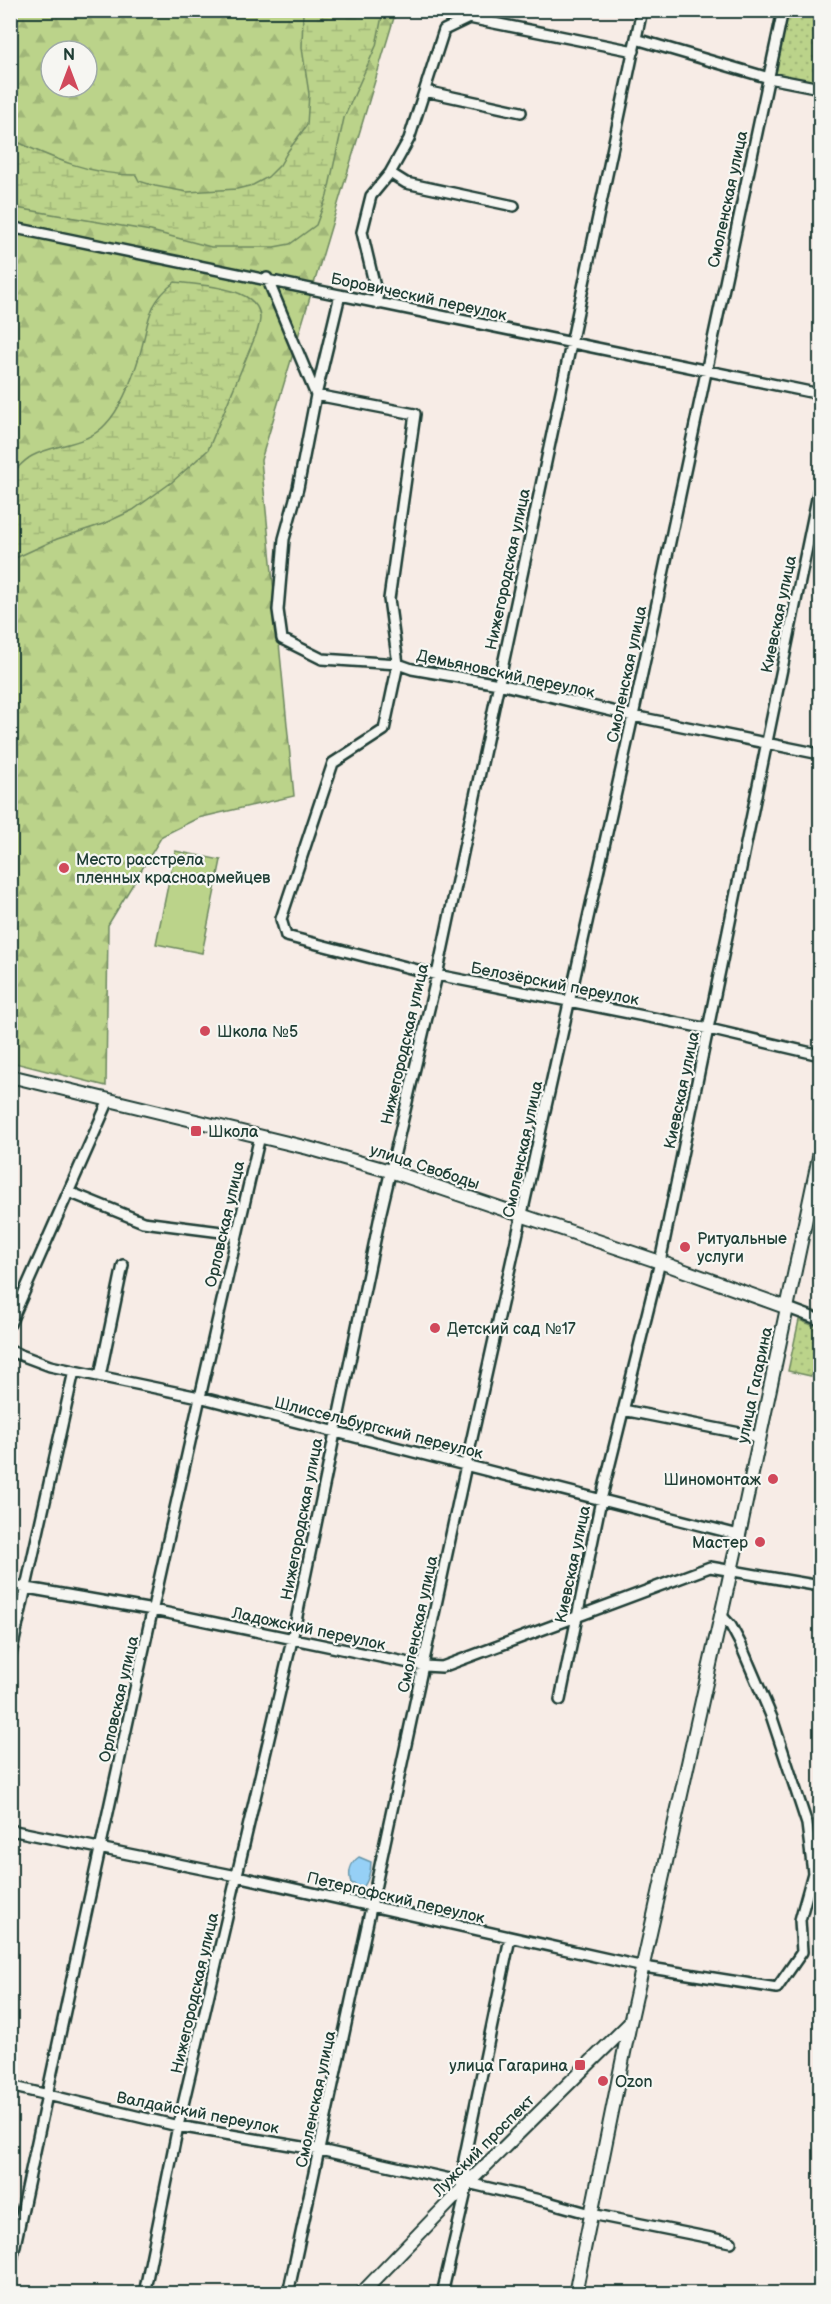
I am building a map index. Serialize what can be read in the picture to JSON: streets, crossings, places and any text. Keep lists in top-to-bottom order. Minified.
{"streets":{"street":["Смоленская улица","Боровический переулок","Нижегородская улица","Киевская улица","Демьяновский переулок","Белозёрский переулок","улица Свободы","Орловская улица","улица Гагарина","Шлиссельбургский переулок","Ладожский переулок","Петергофский переулок","Валдайский переулок","Лужский проспект"]},"crossings":[["Смоленская улица","Боровический переулок"],["Смоленская улица","Демьяновский переулок"],["Смоленская улица","Белозёрский переулок"],["Смоленская улица","улица Свободы"],["Смоленская улица","Шлиссельбургский переулок"],["Смоленская улица","Ладожский переулок"],["Смоленская улица","Петергофский переулок"],["Смоленская улица","Валдайский переулок"],["Боровический переулок","Нижегородская улица"],["Нижегородская улица","Демьяновский переулок"],["Нижегородская улица","Белозёрский переулок"],["Нижегородская улица","улица Свободы"],["Нижегородская улица","Шлиссельбургский переулок"],["Нижегородская улица","Ладожский переулок"],["Нижегородская улица","Петергофский переулок"],["Нижегородская улица","Валдайский переулок"],["Киевская улица","Демьяновский переулок"],["Киевская улица","Белозёрский переулок"],["Киевская улица","улица Свободы"],["Киевская улица","Шлиссельбургский переулок"],["Киевская улица","Ладожский переулок"],["Демьяновский переулок","Белозёрский переулок"],["улица Свободы","Орловская улица"],["улица Свободы","улица Гагарина"],["Орловская улица","Шлиссельбургский переулок"],["Орловская улица","Ладожский переулок"],["Орловская улица","Петергофский переулок"],["Орловская улица","Валдайский переулок"],["улица Гагарина","Шлиссельбургский переулок"],["улица Гагарина","Ладожский переулок"],["улица Гагарина","Петергофский переулок"],["улица Гагарина","Валдайский переулок"],["улица Гагарина","Лужский проспект"],["Валдайский переулок","Лужский проспект"]],"places":{"other":["Место расстрела пленных красноармейцев","Школа №5","Ритуальные услуги","Детский сад №17","Шиномонтаж","Мастер","Ozon"],"transit":["Школа","улица Гагарина"]},"north":"top"}
